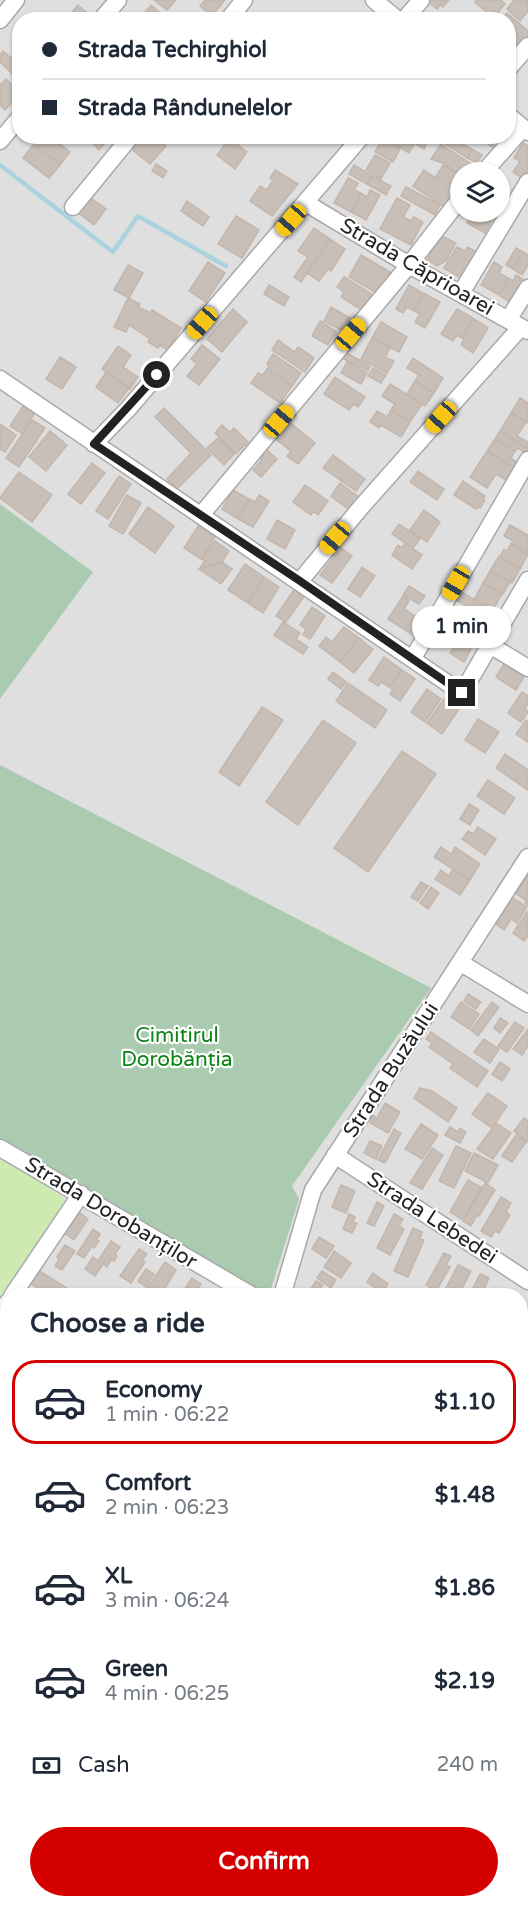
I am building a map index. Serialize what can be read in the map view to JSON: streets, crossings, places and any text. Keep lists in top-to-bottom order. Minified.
{"streets":{"street":["Strada Căprioarei","Strada Buzăului","Strada Dorobanților","Strada Lebedei"]},"crossings":[["Strada Buzăului","Strada Lebedei"]],"parks":["Cimitirul Dorobănția"],"page":{"banner":["Strada Techirghiol","Strada Rândunelelor"],"bubble":"1 min","heading":"Choose a ride","list":[{"name":"Economy","note":"1 min · 06:22","value":"$1.10"},{"name":"Comfort","note":"2 min · 06:23","value":"$1.48"},{"name":"XL","note":"3 min · 06:24","value":"$1.86"},{"name":"Green","note":"4 min · 06:25","value":"$2.19"}],"pay":["Cash","240 m"],"buttons":"Confirm"}}
